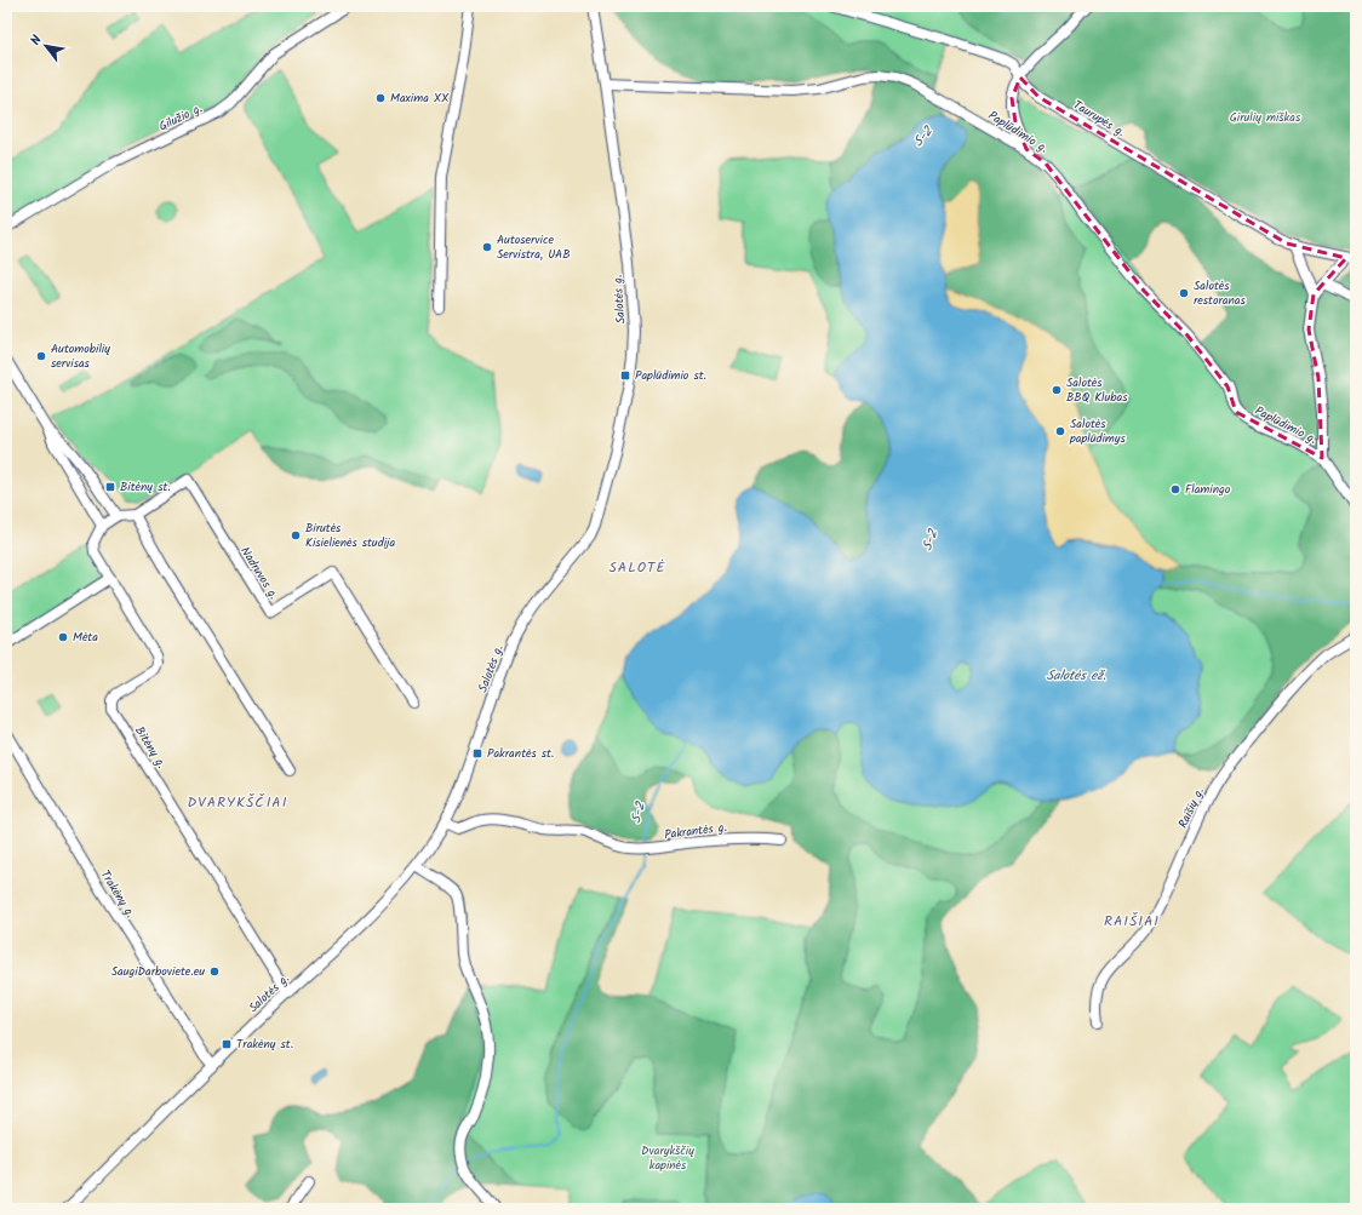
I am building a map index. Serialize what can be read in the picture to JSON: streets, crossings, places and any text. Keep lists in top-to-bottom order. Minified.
{"streets":{"street":["Gilužio g.","Taurupės g.","Paplūdimio g.","Salotės g.","Nadruvos g.","Bitėnų g.","Raišių g.","Pakrantės g.","Trakėnų g."]},"crossings":[["Paplūdimio g.","Salotės g."],["Salotės g.","Bitėnų g."],["Salotės g.","Pakrantės g."],["Salotės g.","Trakėnų g."]],"districts":["SALOTĖ","DVARYKŠČIAI","RAIŠIAI"],"water":["S-2","Salotės ež."],"parks":["Girulių miškas","Dvarykščių kapinės"],"places":{"other":["Maxima XX","Autoservice Servistra, UAB","Salotės restoranas","Automobilių servisas","Salotės BBQ Klubas","Salotės paplūdimys","Flamingo","Birutės Kisielienės studija","Mėta","SaugiDarboviete.eu"],"transit":["Paplūdimio st.","Bitėnų st.","Pakrantės st.","Trakėnų st."]},"north":"top left"}
